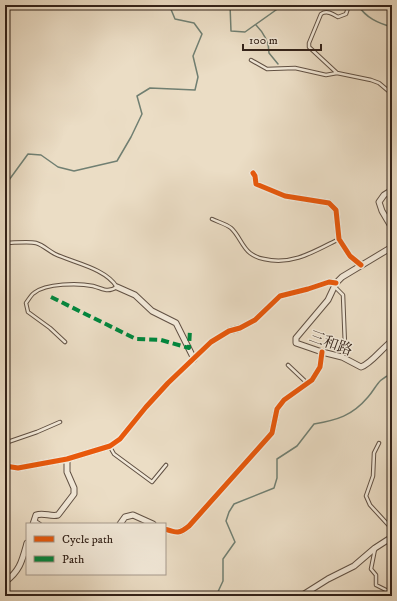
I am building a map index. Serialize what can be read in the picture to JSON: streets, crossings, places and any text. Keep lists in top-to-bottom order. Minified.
{"streets":{"street":["三和路"]},"legend":["Cycle path","Path"],"scale_bar":"100 m"}
